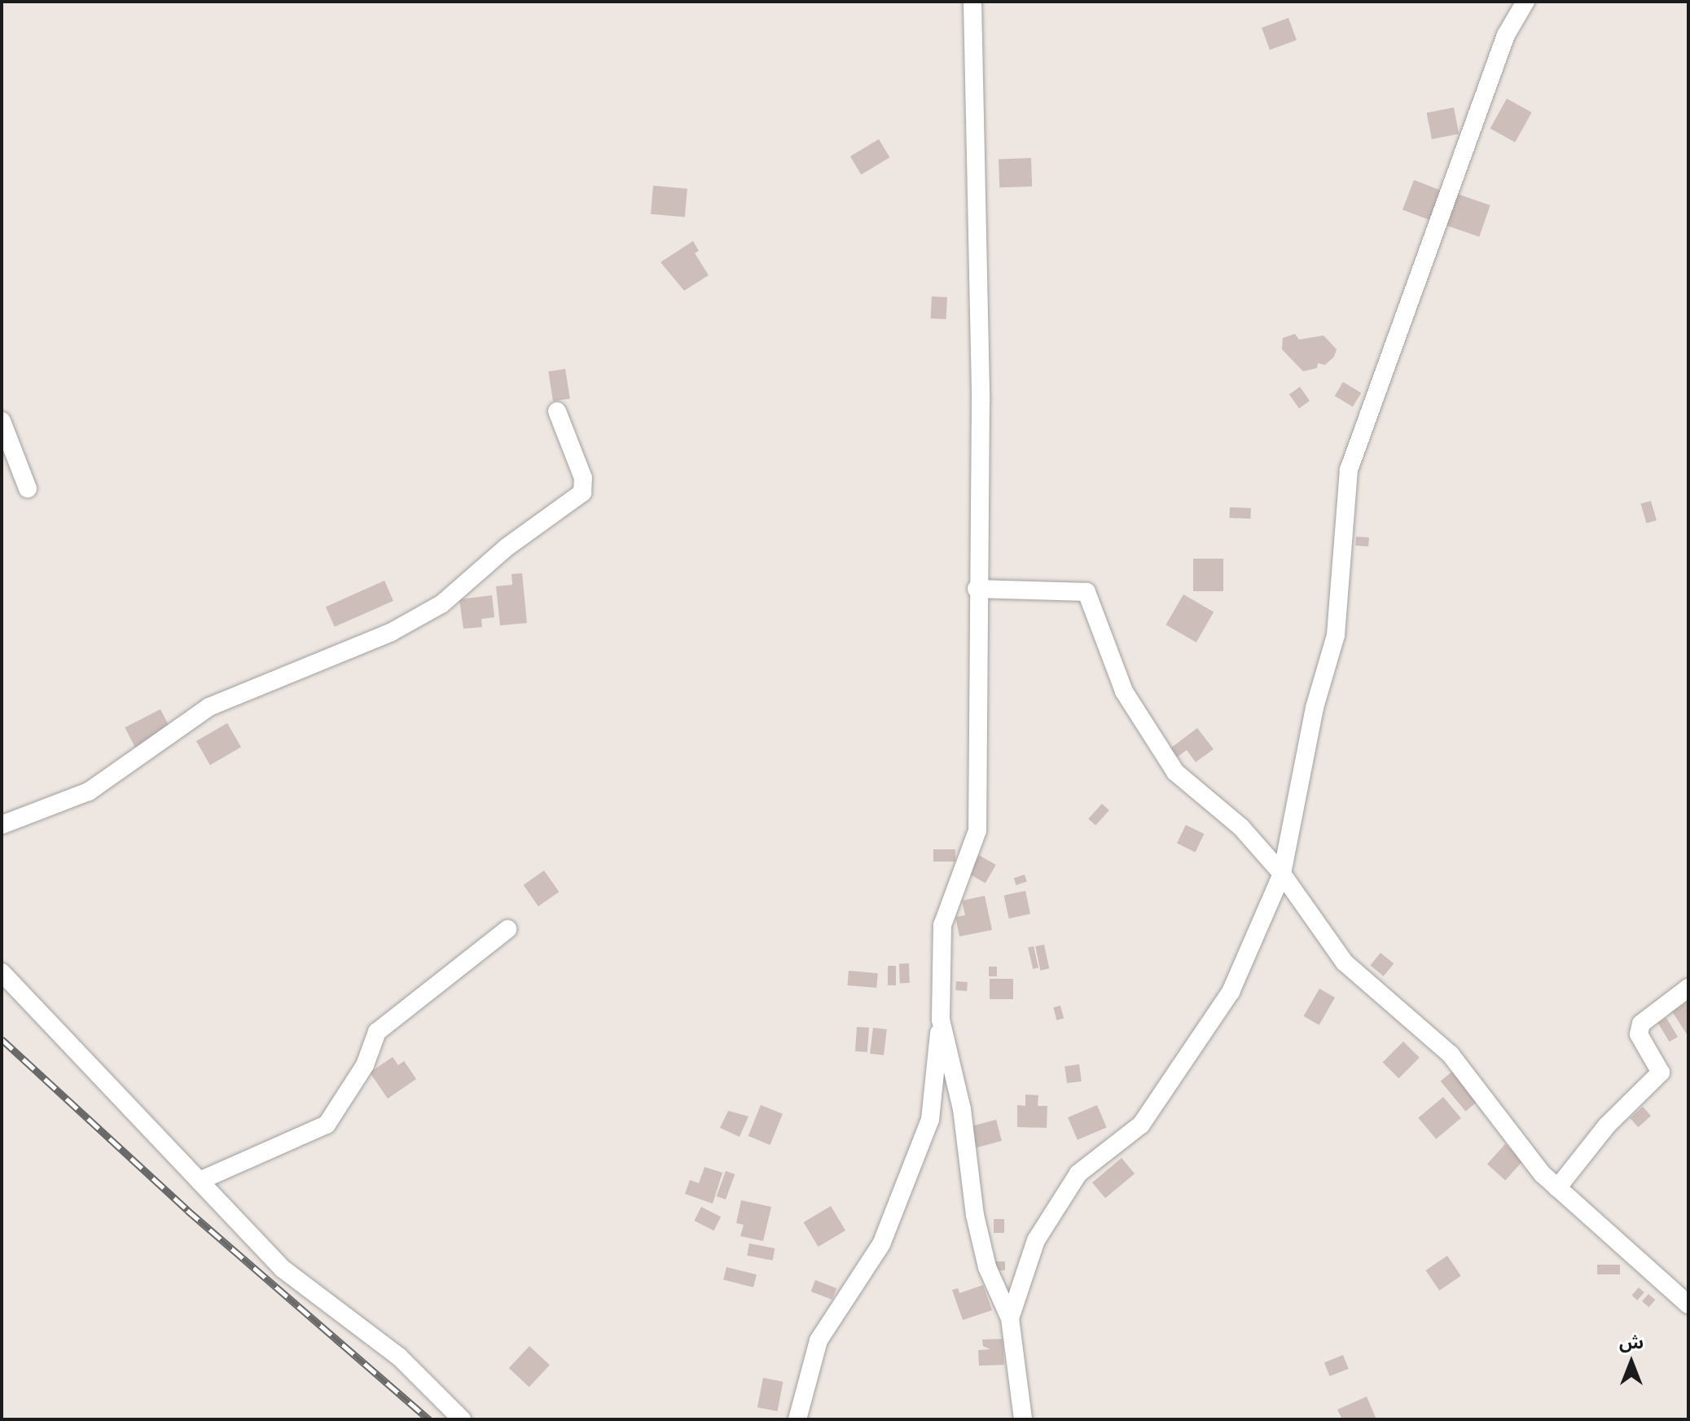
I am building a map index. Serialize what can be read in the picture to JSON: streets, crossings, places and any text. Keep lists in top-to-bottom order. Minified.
{"north":"top"}
